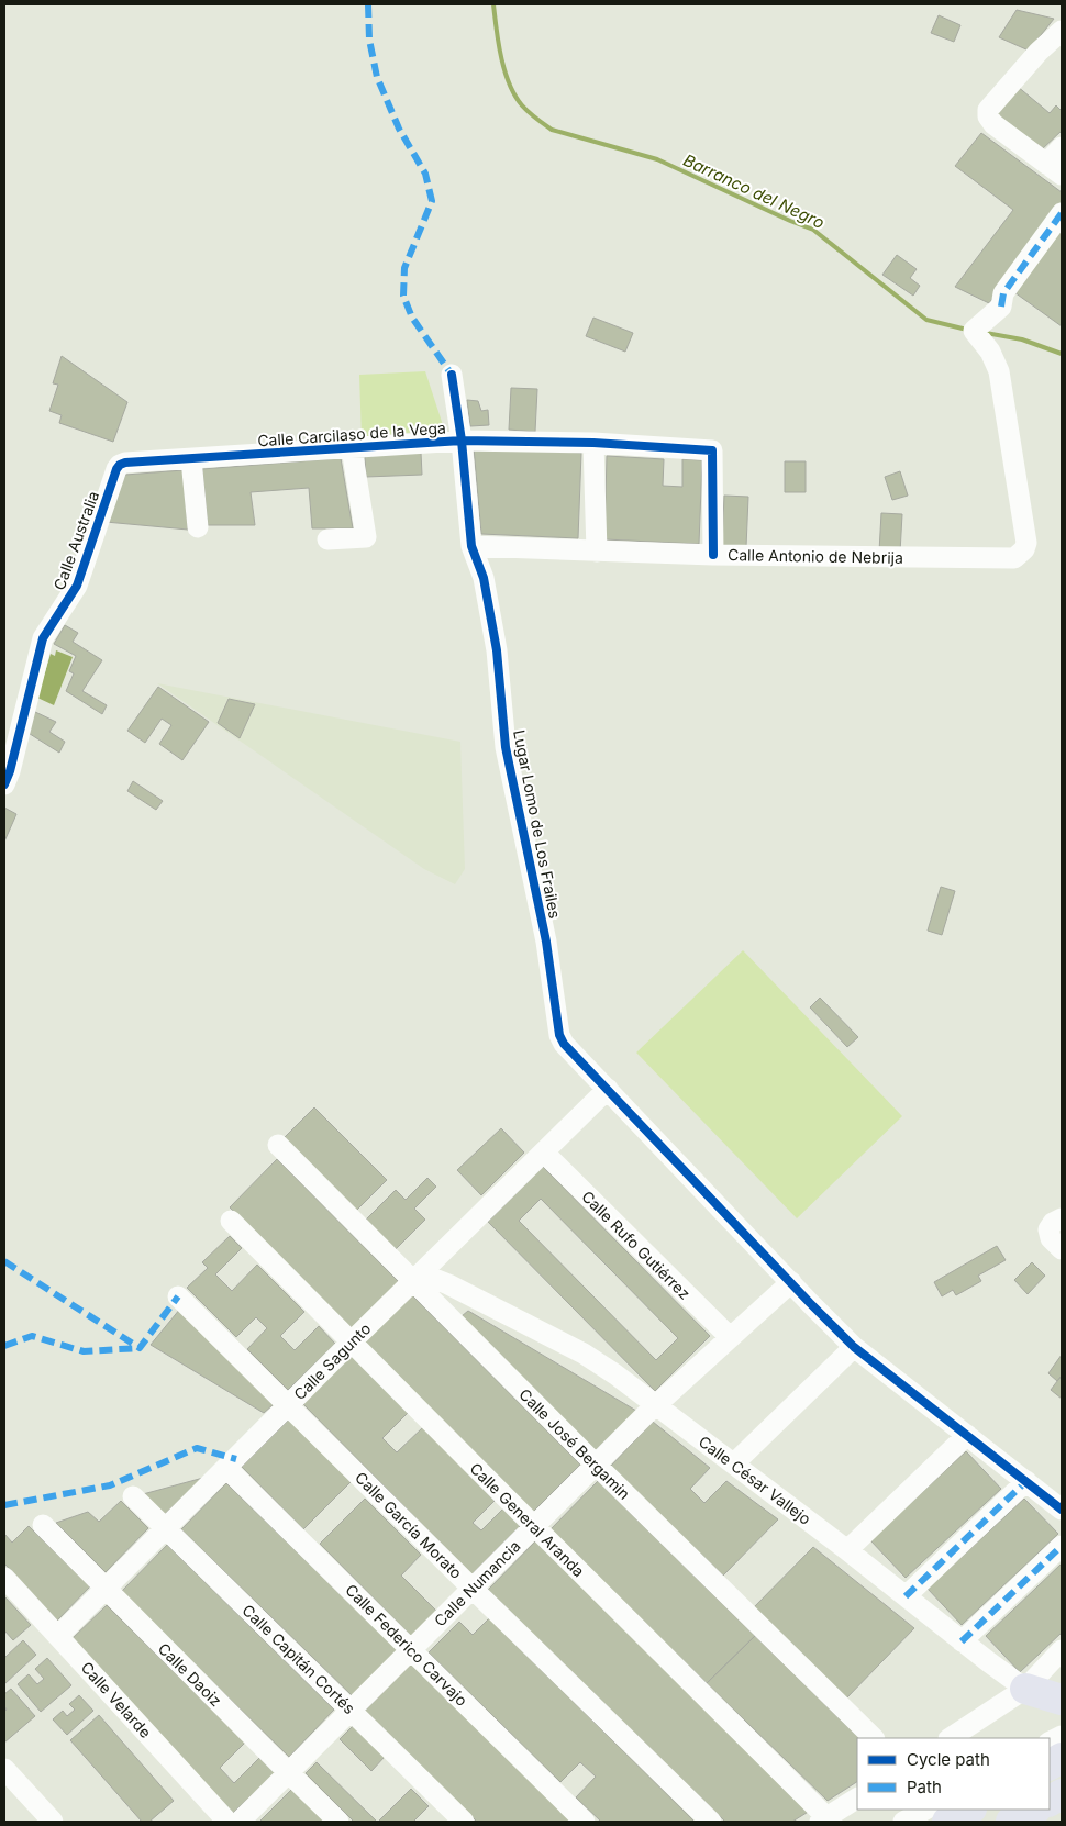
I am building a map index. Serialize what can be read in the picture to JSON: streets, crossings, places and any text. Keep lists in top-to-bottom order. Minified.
{"streets":{"street":["Calle Carcilaso de la Vega","Calle Australia","Calle Antonio de Nebrija","Lugar Lomo de Los Frailes","Calle Rufo Gutiérrez","Calle Sagunto","Calle José Bergamin","Calle César Vallejo","Calle General Aranda","Calle García Morato","Calle Numancia","Calle Federico Carvajo","Calle Capitán Cortés","Calle Daoiz","Calle Velarde"]},"crossings":[["Calle Carcilaso de la Vega","Calle Australia"],["Calle Carcilaso de la Vega","Calle Antonio de Nebrija"],["Calle Carcilaso de la Vega","Lugar Lomo de Los Frailes"],["Calle Antonio de Nebrija","Lugar Lomo de Los Frailes"],["Lugar Lomo de Los Frailes","Calle Sagunto"],["Calle Rufo Gutiérrez","Calle Sagunto"],["Calle Rufo Gutiérrez","Calle Numancia"],["Calle Sagunto","Calle José Bergamin"],["Calle Sagunto","Calle César Vallejo"],["Calle Sagunto","Calle General Aranda"],["Calle Sagunto","Calle García Morato"],["Calle Sagunto","Calle Federico Carvajo"],["Calle Sagunto","Calle Capitán Cortés"],["Calle Sagunto","Calle Daoiz"],["Calle Sagunto","Calle Velarde"],["Calle José Bergamin","Calle César Vallejo"],["Calle José Bergamin","Calle Numancia"],["Calle César Vallejo","Calle Numancia"],["Calle General Aranda","Calle Numancia"],["Calle García Morato","Calle Numancia"],["Calle Numancia","Calle Federico Carvajo"],["Calle Numancia","Calle Capitán Cortés"],["Calle Numancia","Calle Daoiz"]],"water":["Barranco del Negro"],"legend":["Cycle path","Path"]}
